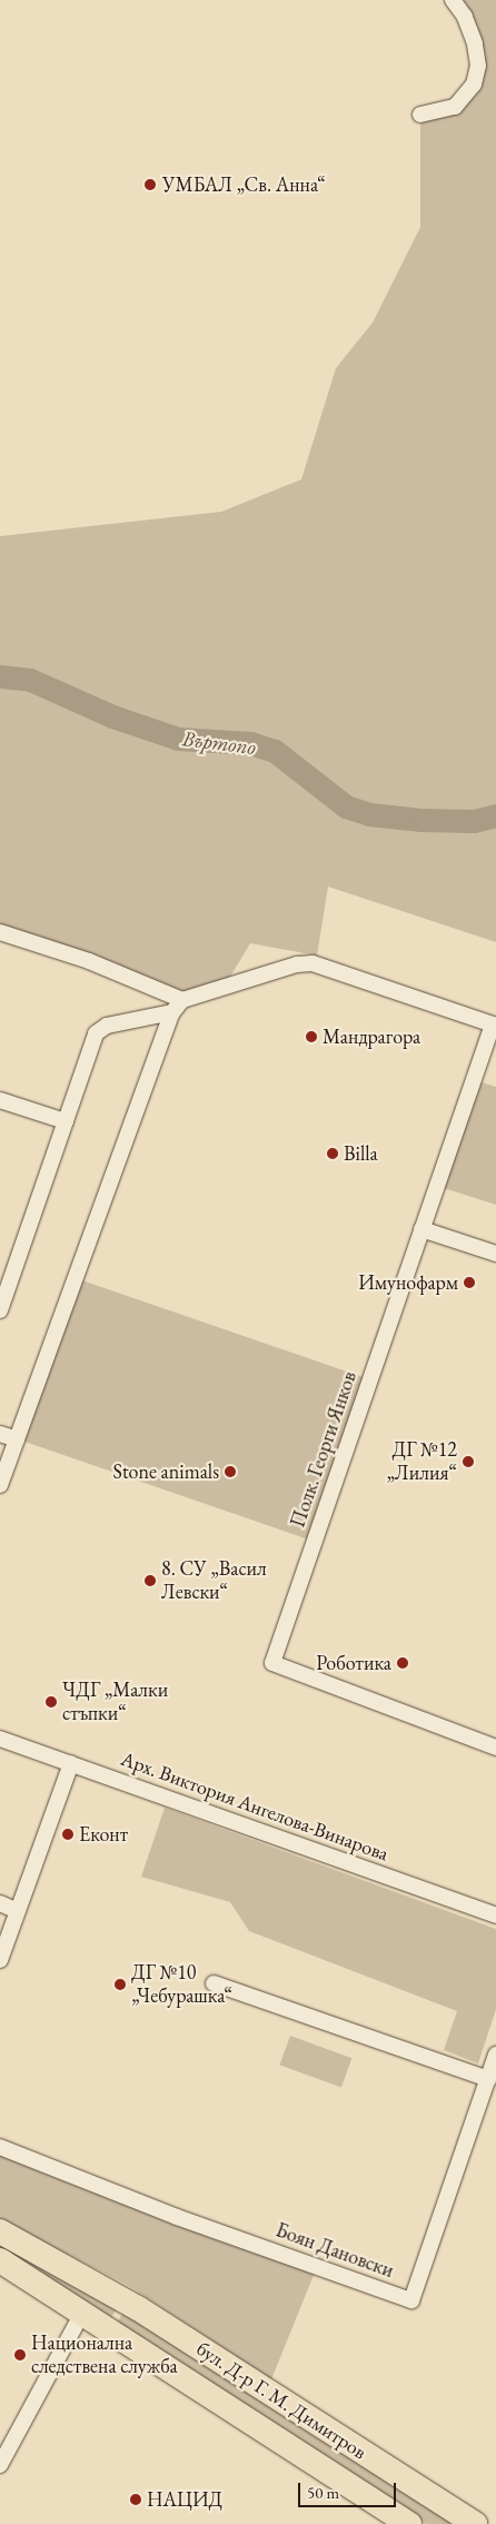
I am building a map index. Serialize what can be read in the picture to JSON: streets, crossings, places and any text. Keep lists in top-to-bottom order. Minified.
{"streets":{"main road":["бул. Д-р Г. М. Димитров"],"street":["Полк. Георги Янков","Арх. Виктория Ангелова-Винарова","Боян Дановски"]},"water":["Въртопо"],"places":["УМБАЛ „Св. Анна“","Мандрагора","Billa","Имунофарм","ДГ №12 „Лилия“","Stone animals","8. СУ „Васил Левски“","Роботика","ЧДГ „Малки стъпки“","Еконт","ДГ №10 „Чебурашка“","Национална следствена служба","НАЦИД"],"scale_bar":"50 m"}
